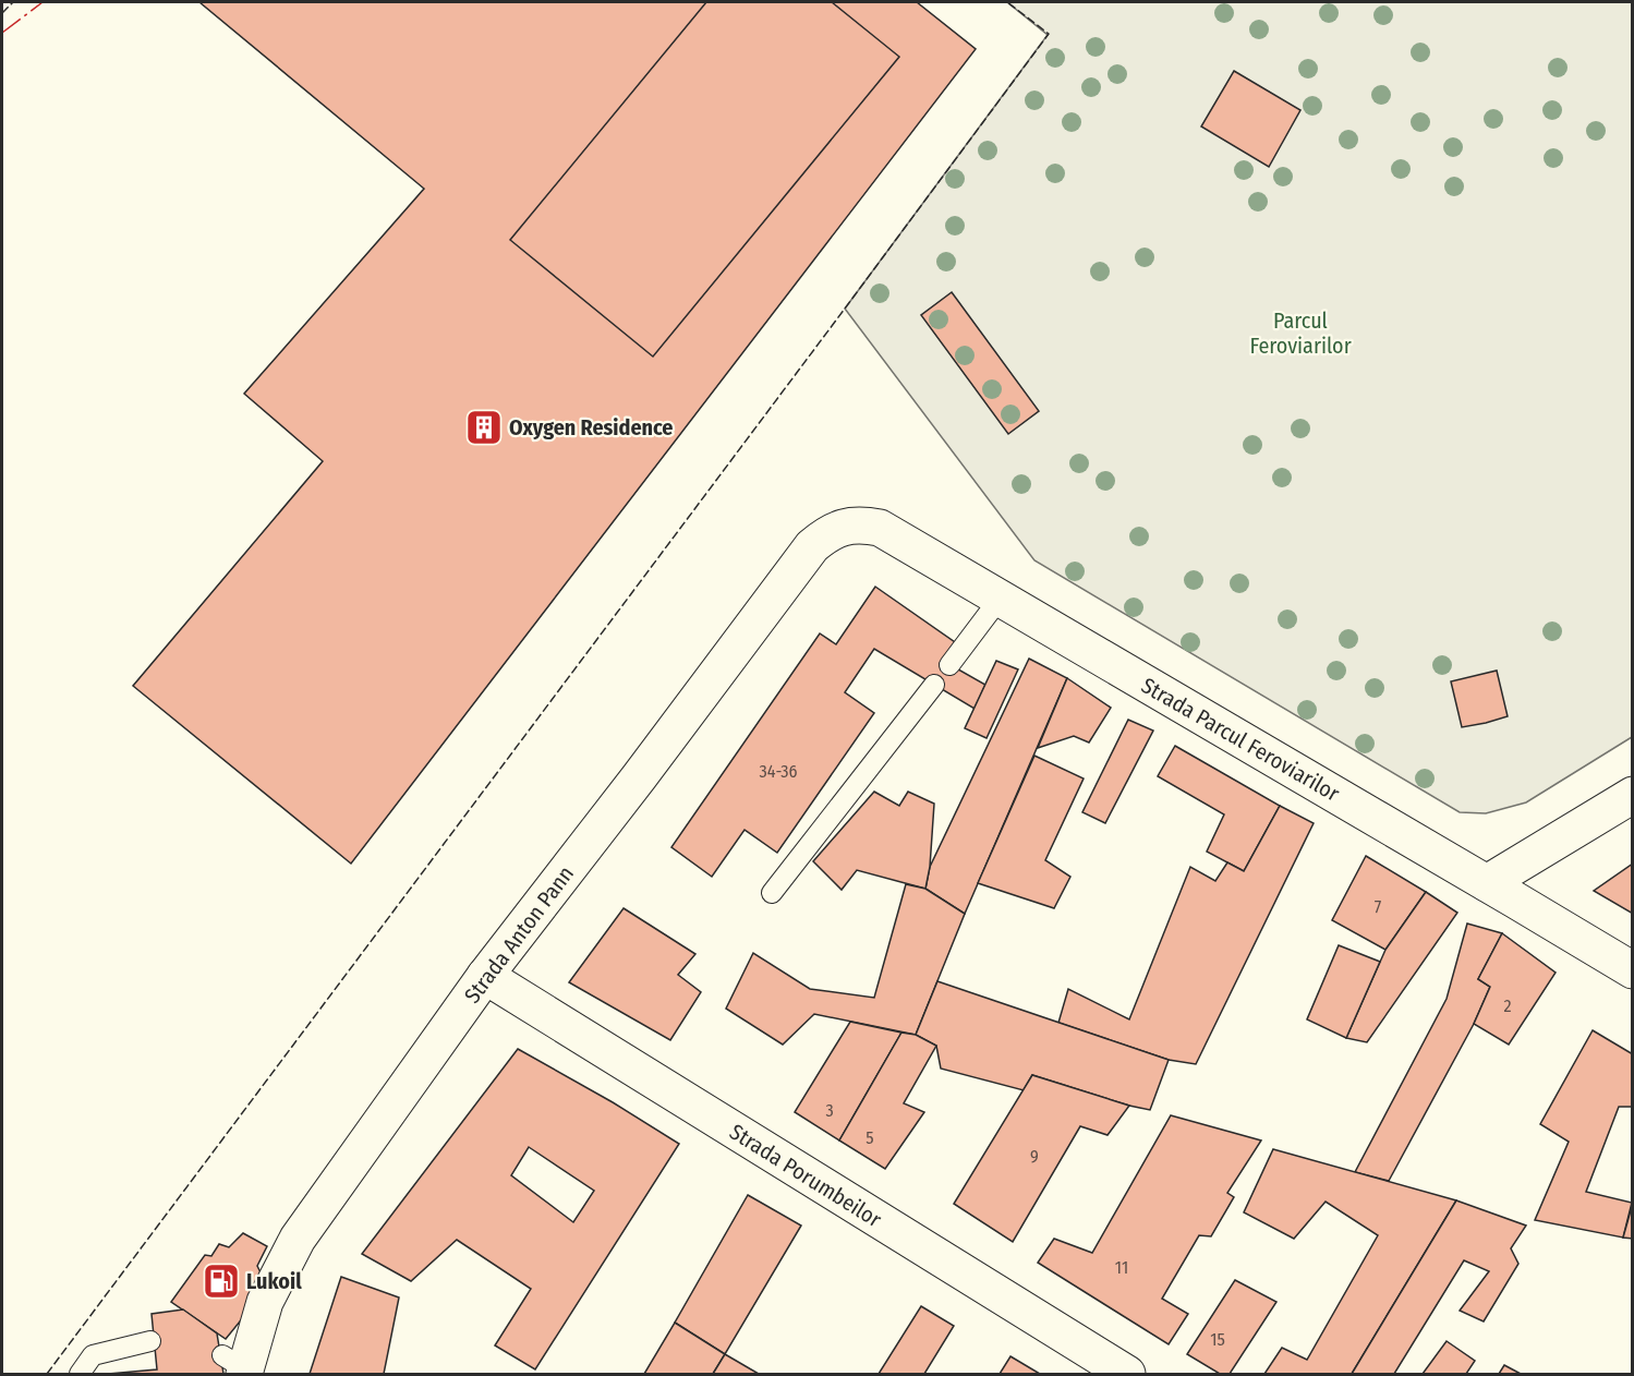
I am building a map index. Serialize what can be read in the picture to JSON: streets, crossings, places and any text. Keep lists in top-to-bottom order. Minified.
{"streets":{"street":["Strada Parcul Feroviarilor","Strada Anton Pann","Strada Porumbeilor"]},"crossings":[["Strada Parcul Feroviarilor","Strada Anton Pann"],["Strada Anton Pann","Strada Porumbeilor"]],"parks":["Parcul Feroviarilor"],"places":{"building":["Oxygen Residence"],"fuel station":["Lukoil"]},"house_numbers":["34-36","7","2","3","5","9","11","15"]}
